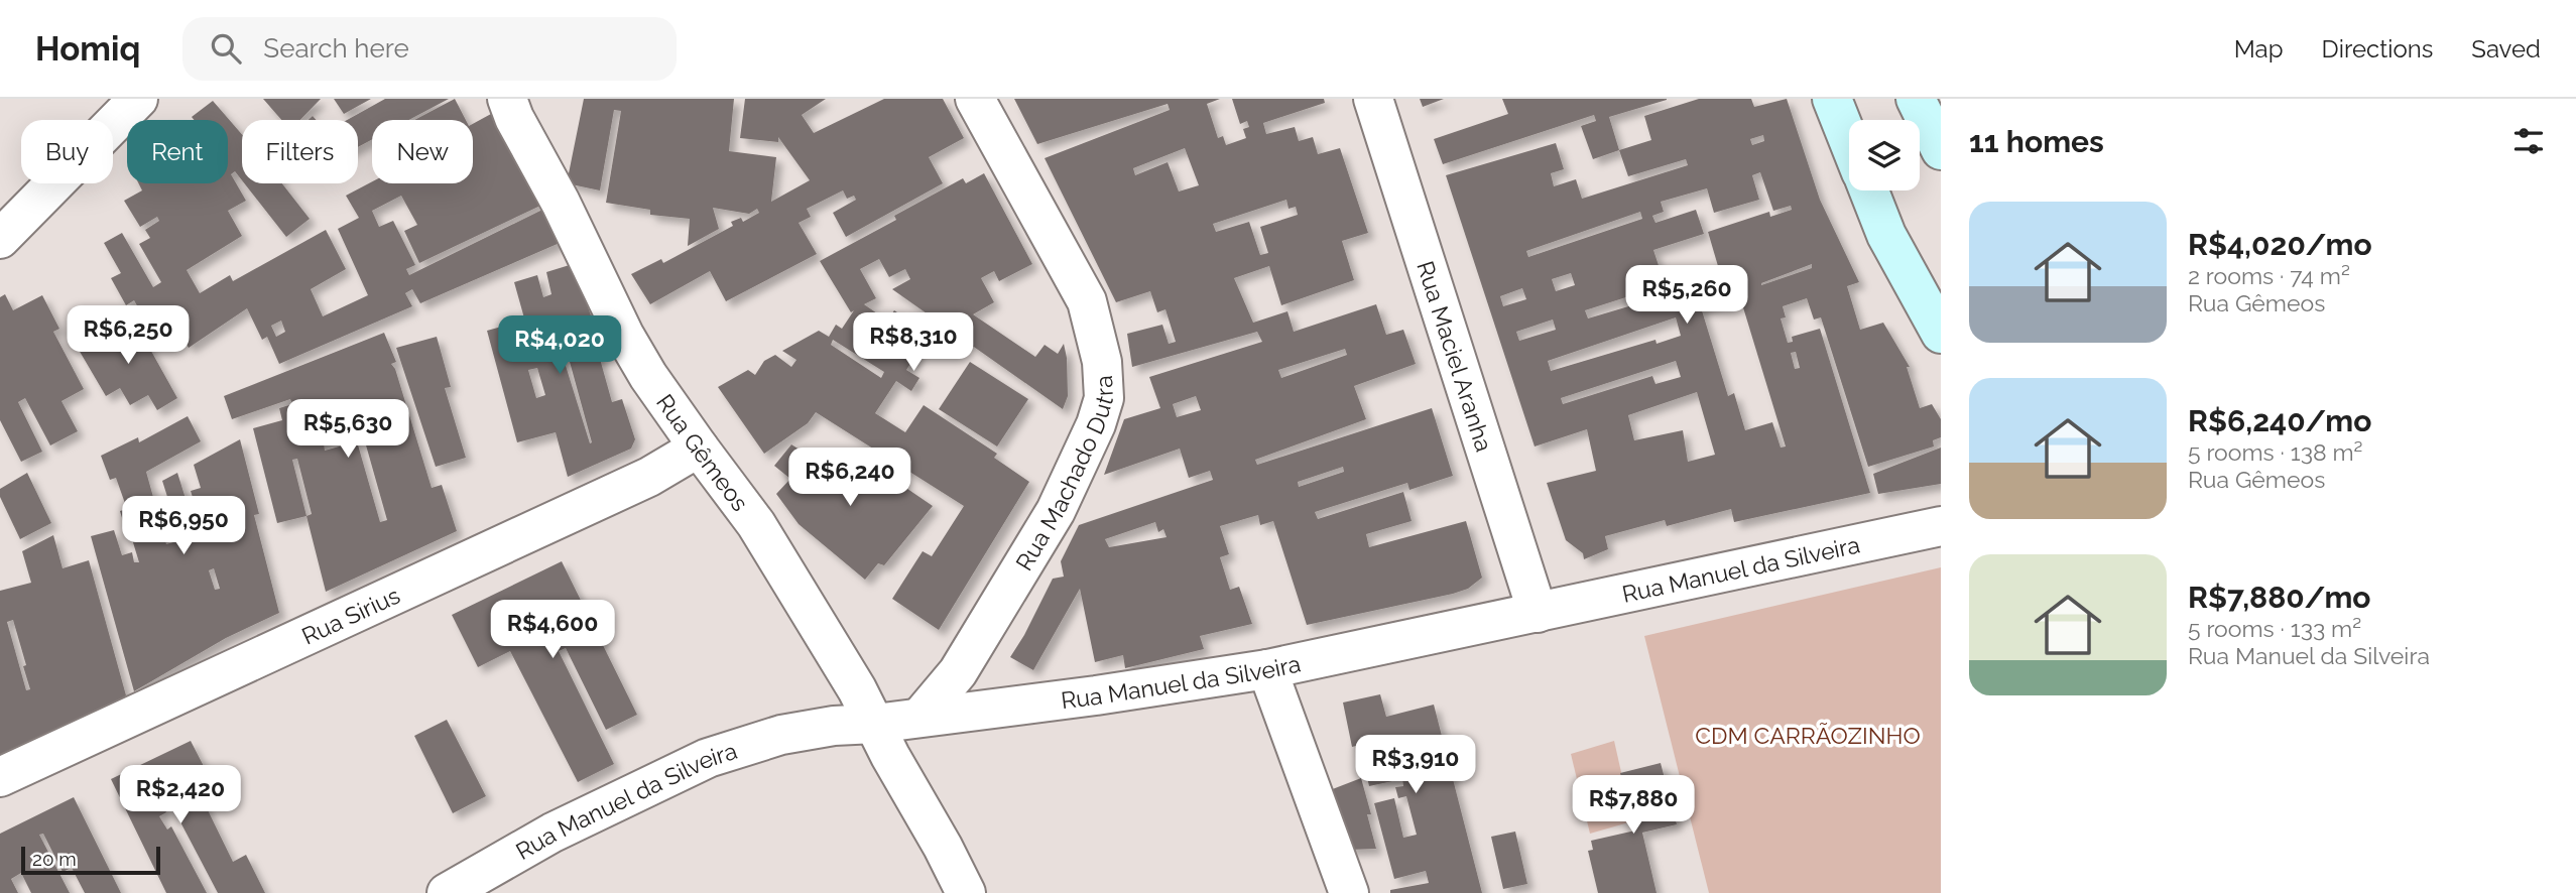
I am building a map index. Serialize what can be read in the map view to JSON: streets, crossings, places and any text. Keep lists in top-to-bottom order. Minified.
{"streets":{"street":["Rua Maciel Aranha","Rua Gêmeos","Rua Machado Dutra","Rua Manuel da Silveira","Rua Sirius"]},"crossings":[["Rua Maciel Aranha","Rua Manuel da Silveira"],["Rua Gêmeos","Rua Manuel da Silveira"],["Rua Gêmeos","Rua Sirius"],["Rua Machado Dutra","Rua Manuel da Silveira"]],"parks":["CDM CARRÃOZINHO"],"scale_bar":"20 m","page":{"header":"Homiq","search":"Search here","nav":["Map","Directions","Saved"],"heading":"11 homes","chip":["Buy","Rent","Filters","New"],"list":[{"name":"R$4,020/mo","note":"2 rooms · 74 m² · Rua Gêmeos"},{"name":"R$6,240/mo","note":"5 rooms · 138 m² · Rua Gêmeos"},{"name":"R$7,880/mo","note":"5 rooms · 133 m² · Rua Manuel da Silveira"}],"price":["R$5,260","R$6,250","R$8,310","R$4,020","R$5,630","R$6,240","R$6,950","R$4,600","R$3,910","R$2,420","R$7,880"],"scale":"20 m"}}
